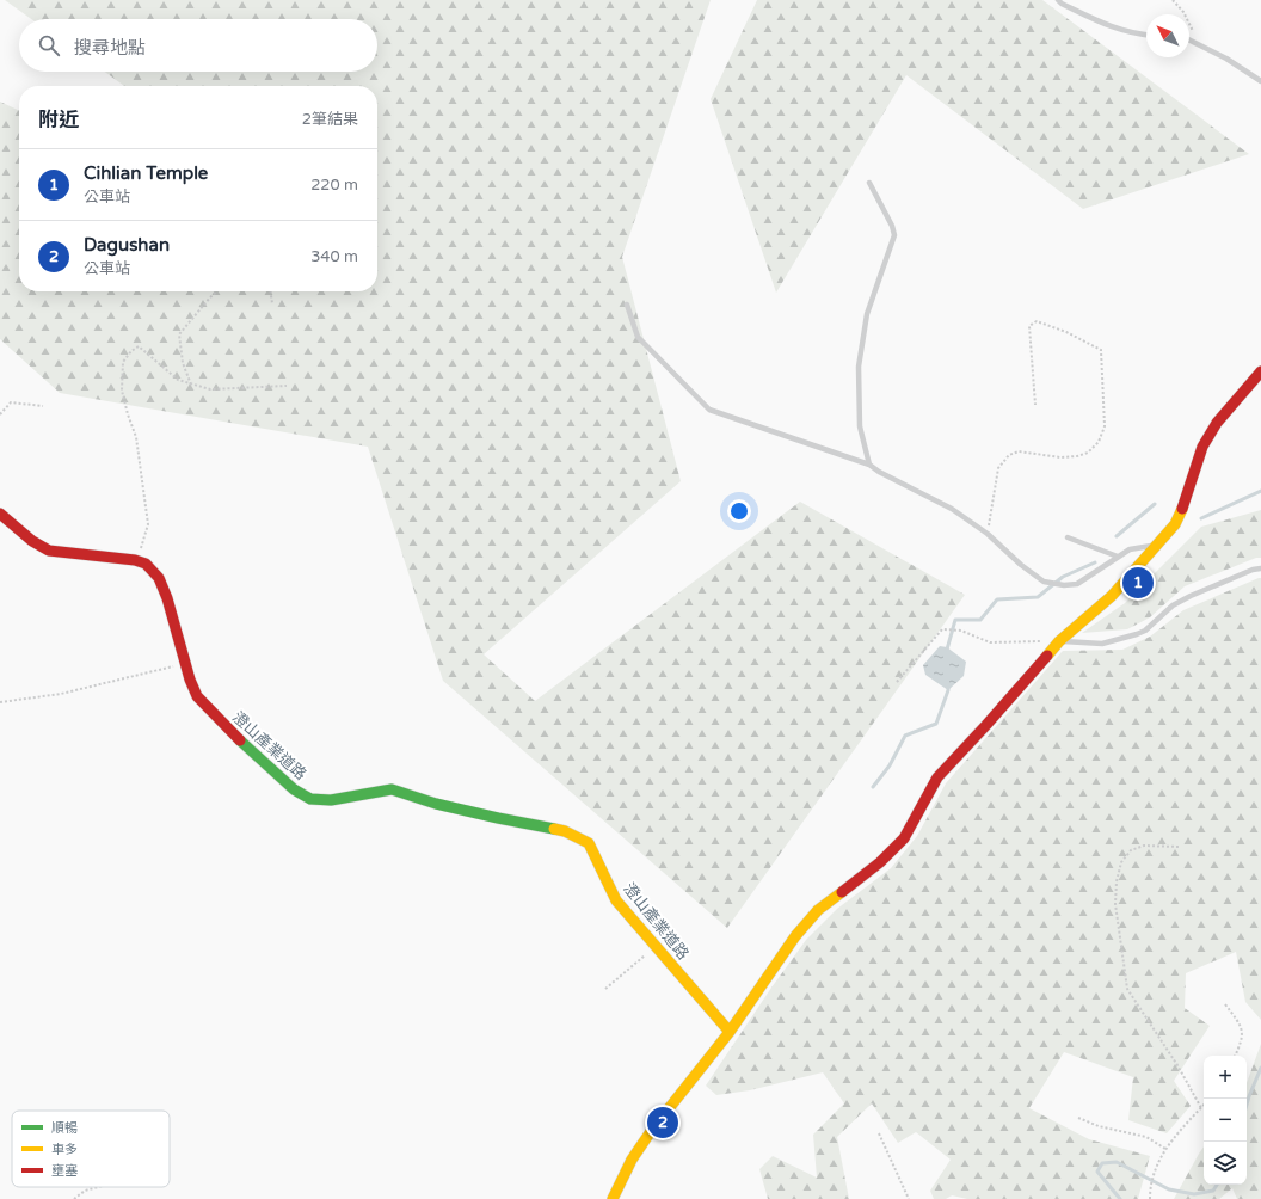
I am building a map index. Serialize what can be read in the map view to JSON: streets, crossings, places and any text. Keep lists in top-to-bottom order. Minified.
{"streets":{"street":["澄山產業道路"]},"legend":["順暢","車多","壅塞"],"north":"top left","page":{"search":"搜尋地點","heading":["附近","2筆結果"],"list":[{"mark":"1","name":"Cihlian Temple","note":"公車站","value":"220 m"},{"mark":"2","name":"Dagushan","note":"公車站","value":"340 m"}],"pins":["1","2"],"map_buttons":["+","−"]}}
